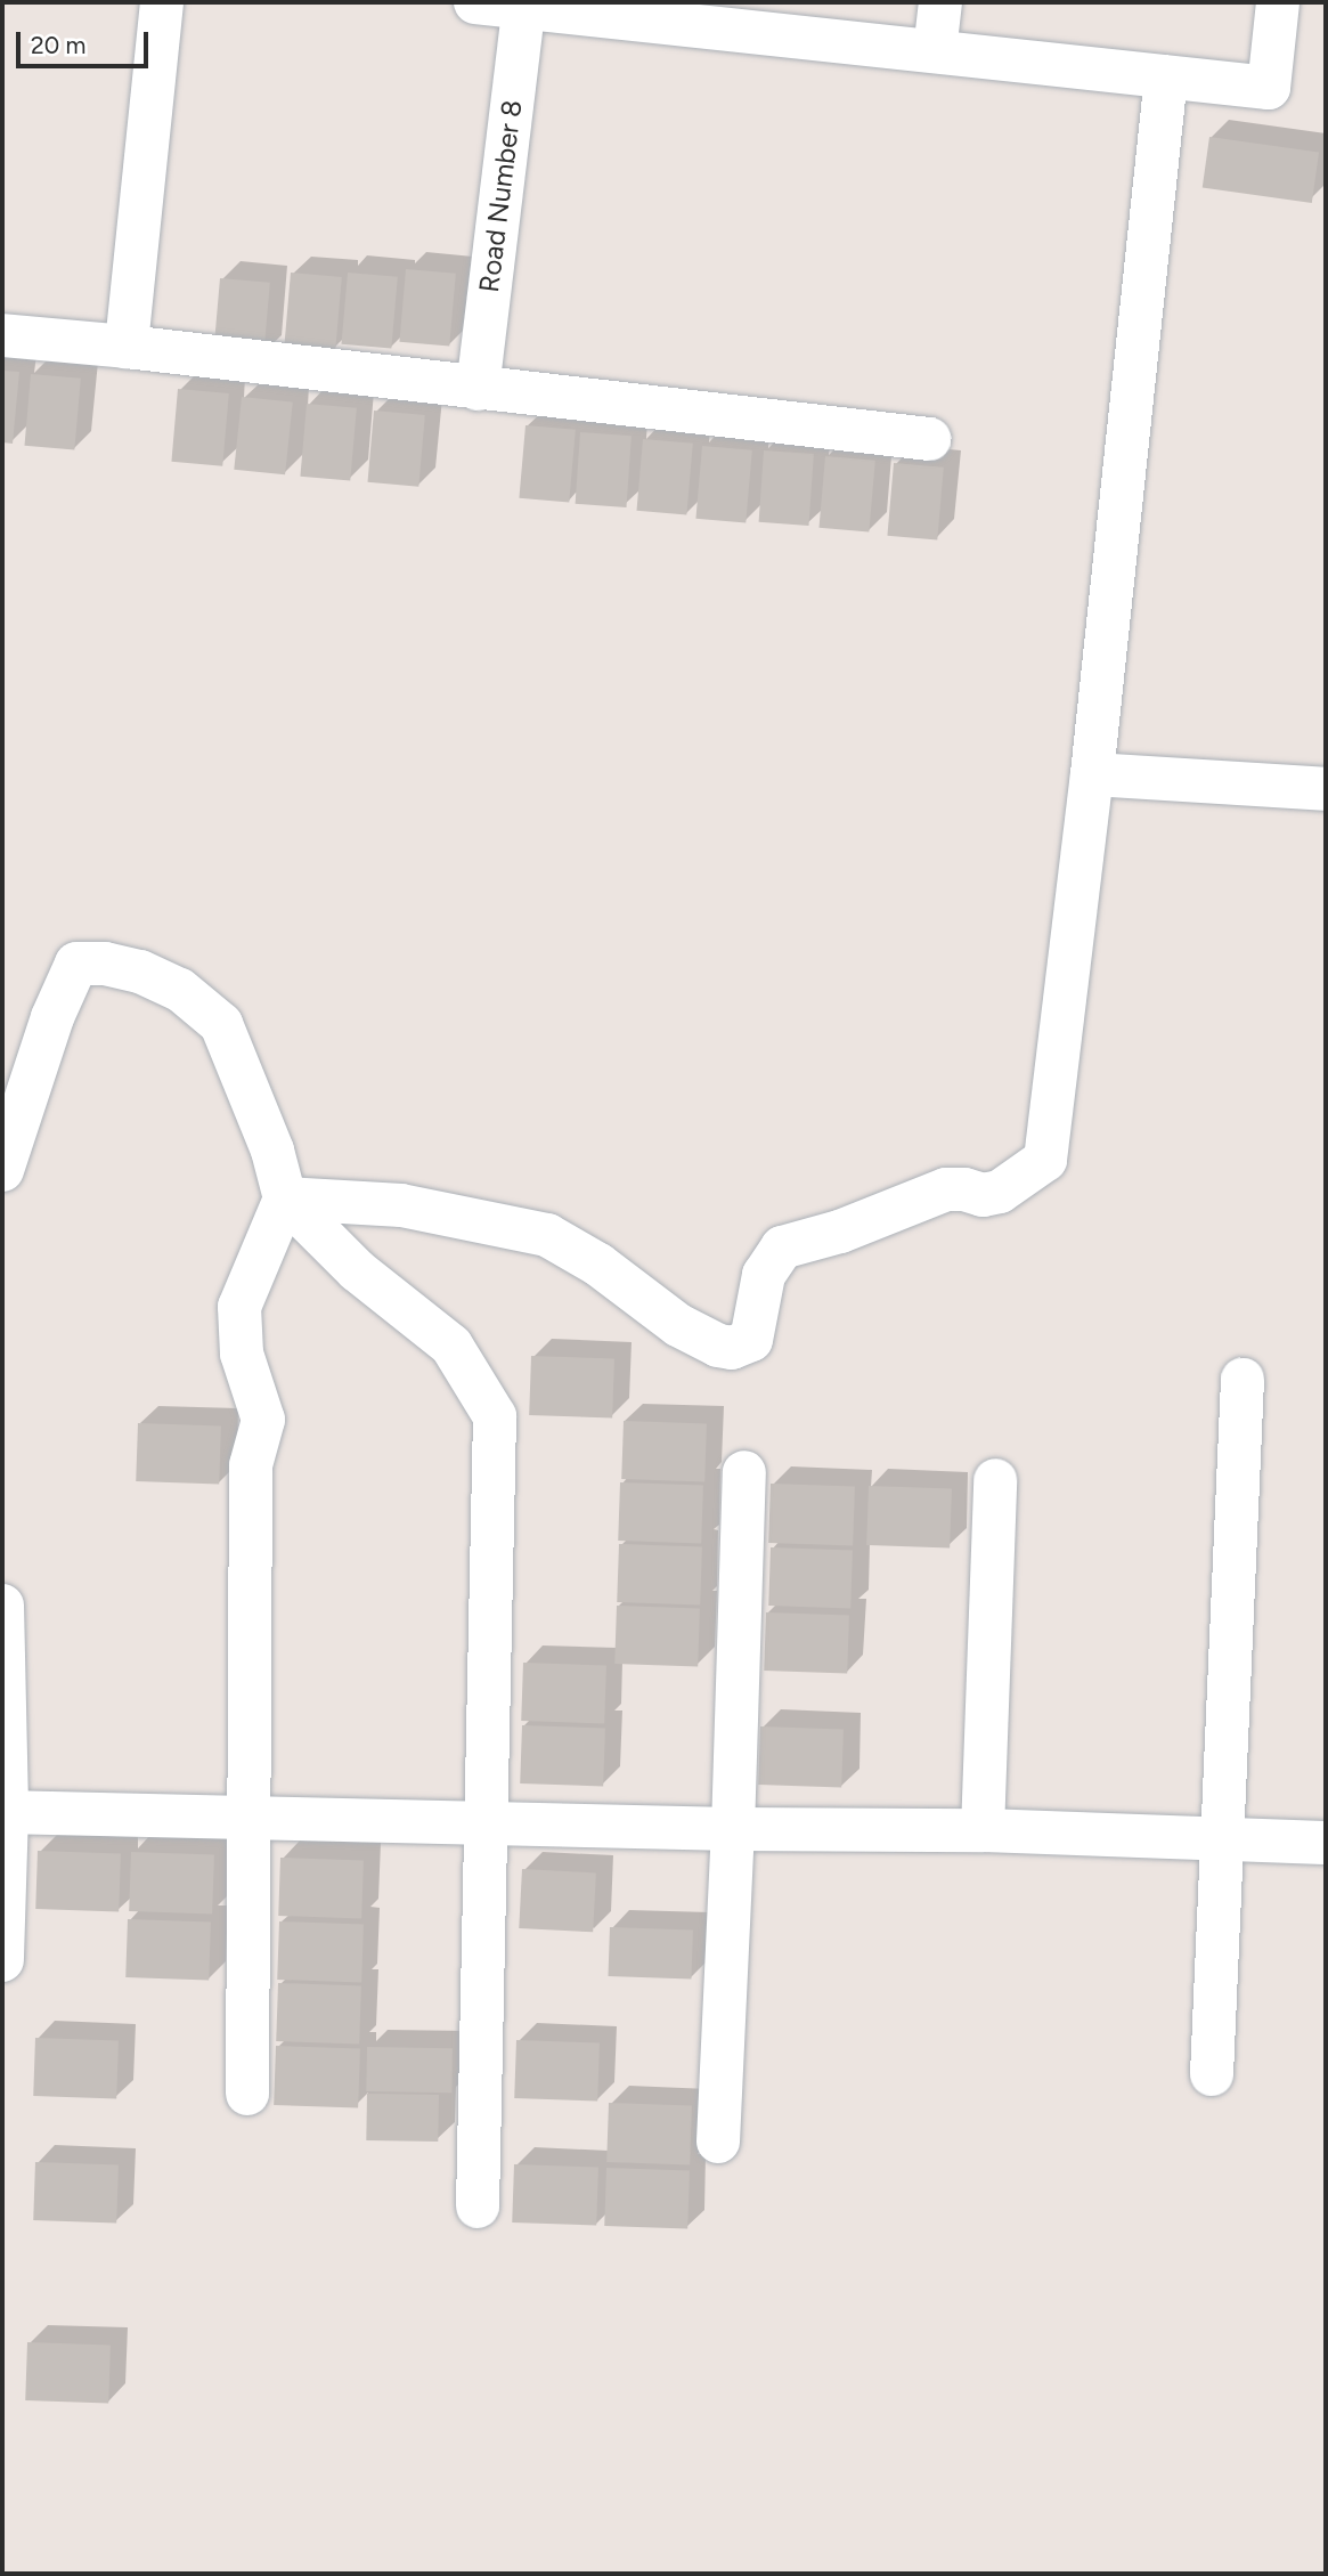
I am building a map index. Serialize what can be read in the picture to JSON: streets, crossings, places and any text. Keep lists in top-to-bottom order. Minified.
{"streets":{"street":["Road Number 8"]},"scale_bar":"20 m"}
